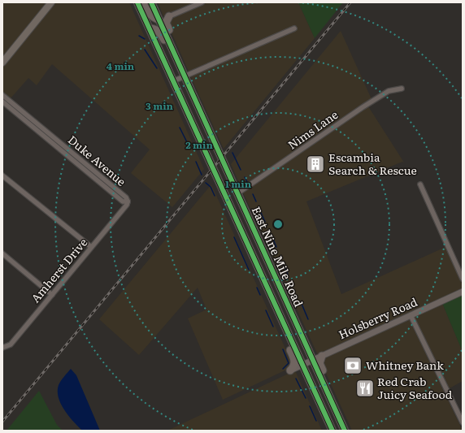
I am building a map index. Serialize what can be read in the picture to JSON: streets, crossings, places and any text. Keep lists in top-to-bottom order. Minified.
{"streets":{"main road":["East Nine Mile Road"],"street":["Nims Lane","Duke Avenue","Amherst Drive","Holsberry Road"]},"crossings":[["Nims Lane","East Nine Mile Road"],["Duke Avenue","Amherst Drive"],["East Nine Mile Road","Holsberry Road"]],"places":{"building":["Escambia Search & Rescue"],"bank":["Whitney Bank"],"restaurant":["Red Crab Juicy Seafood"]},"rings":["4 min","3 min","2 min","1 min"]}
